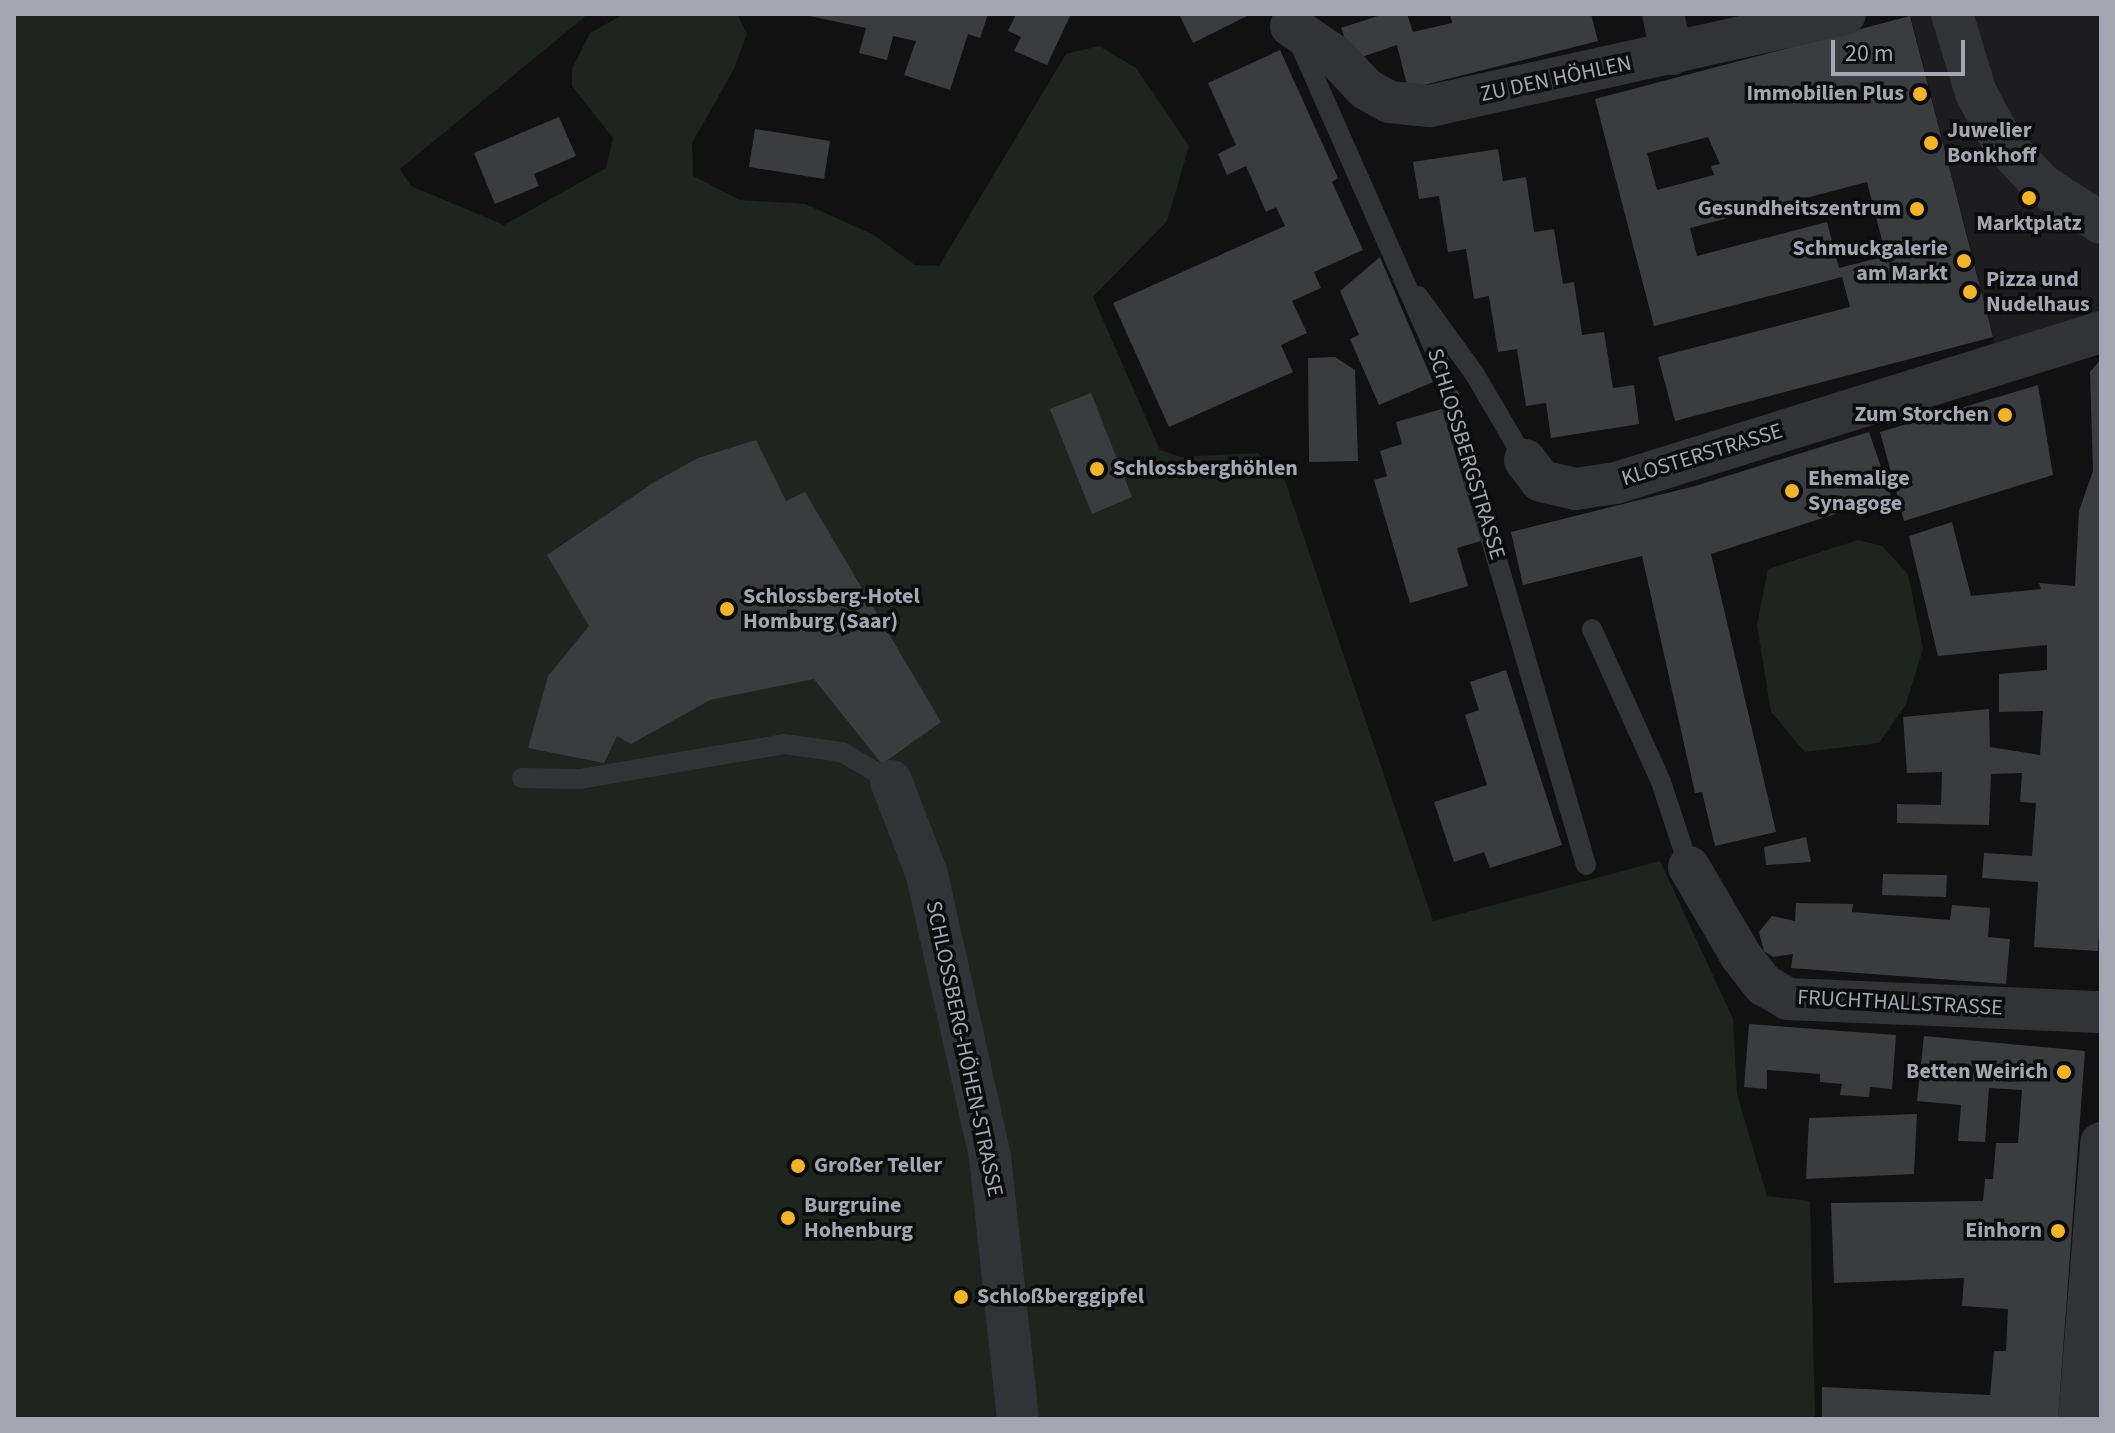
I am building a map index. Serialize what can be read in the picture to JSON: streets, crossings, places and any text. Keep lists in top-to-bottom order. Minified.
{"streets":{"street":["ZU DEN HÖHLEN","KLOSTERSTRASSE","FRUCHTHALLSTRASSE","SCHLOSSBERG-HÖHEN-STRASSE"],"lane":["SCHLOSSBERGSTRASSE"]},"crossings":[["ZU DEN HÖHLEN","SCHLOSSBERGSTRASSE"],["SCHLOSSBERGSTRASSE","KLOSTERSTRASSE"]],"places":["Immobilien Plus","Juwelier Bonkhoff","Marktplatz","Gesundheitszentrum","Schmuckgalerie am Markt","Pizza und Nudelhaus","Zum Storchen","Schlossberghöhlen","Ehemalige Synagoge","Schlossberg-Hotel Homburg (Saar)","Betten Weirich","Großer Teller","Burgruine Hohenburg","Einhorn","Schloßberggipfel"],"scale_bar":"20 m"}
